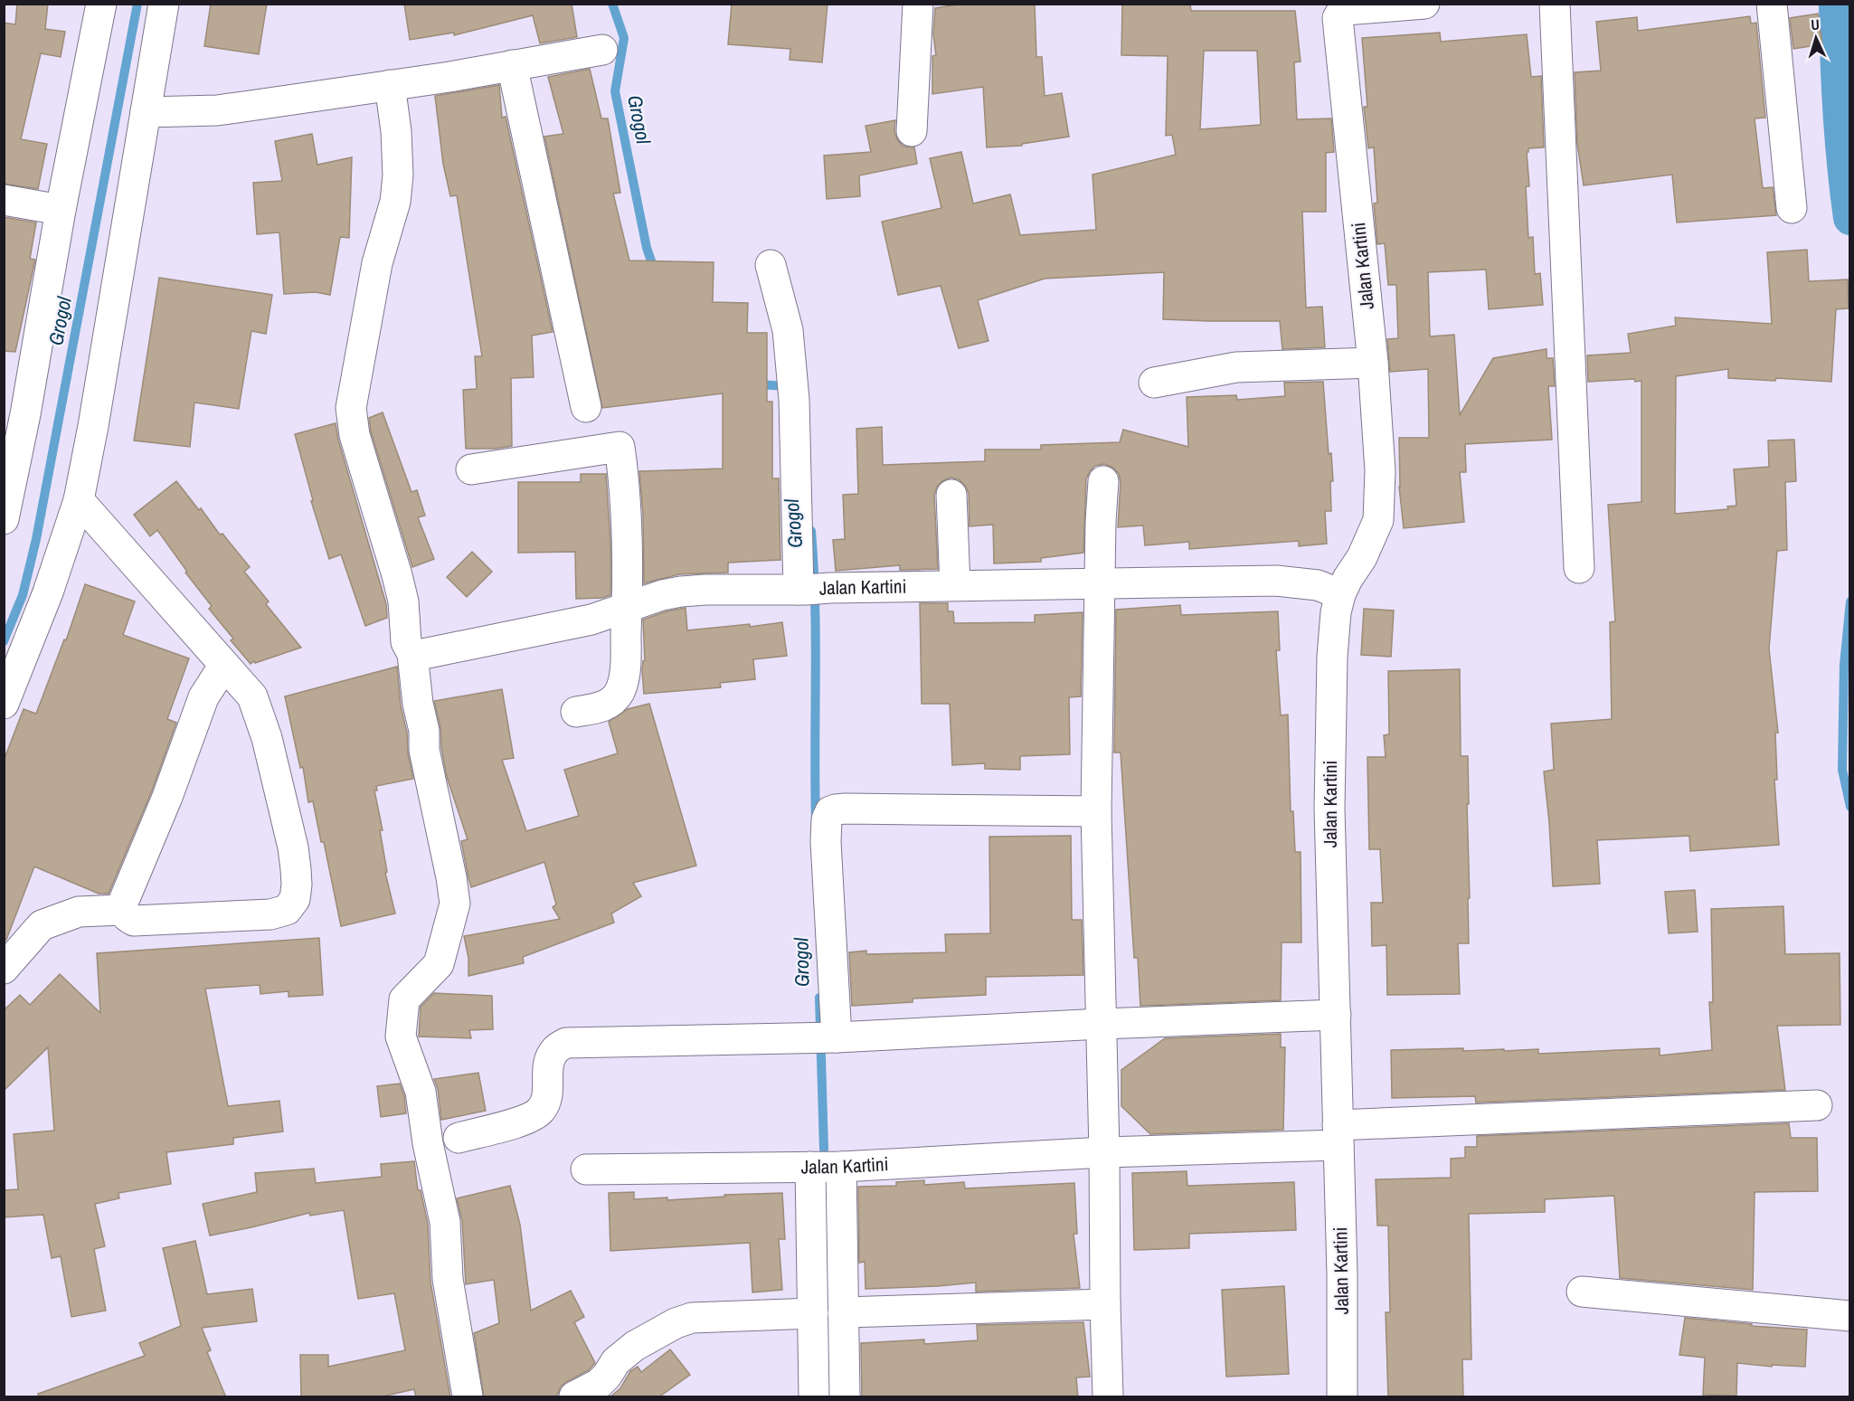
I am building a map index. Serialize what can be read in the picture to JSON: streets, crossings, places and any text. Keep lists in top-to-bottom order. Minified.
{"streets":{"street":["Jalan Kartini"]},"water":["Grogol"],"north":"top"}
